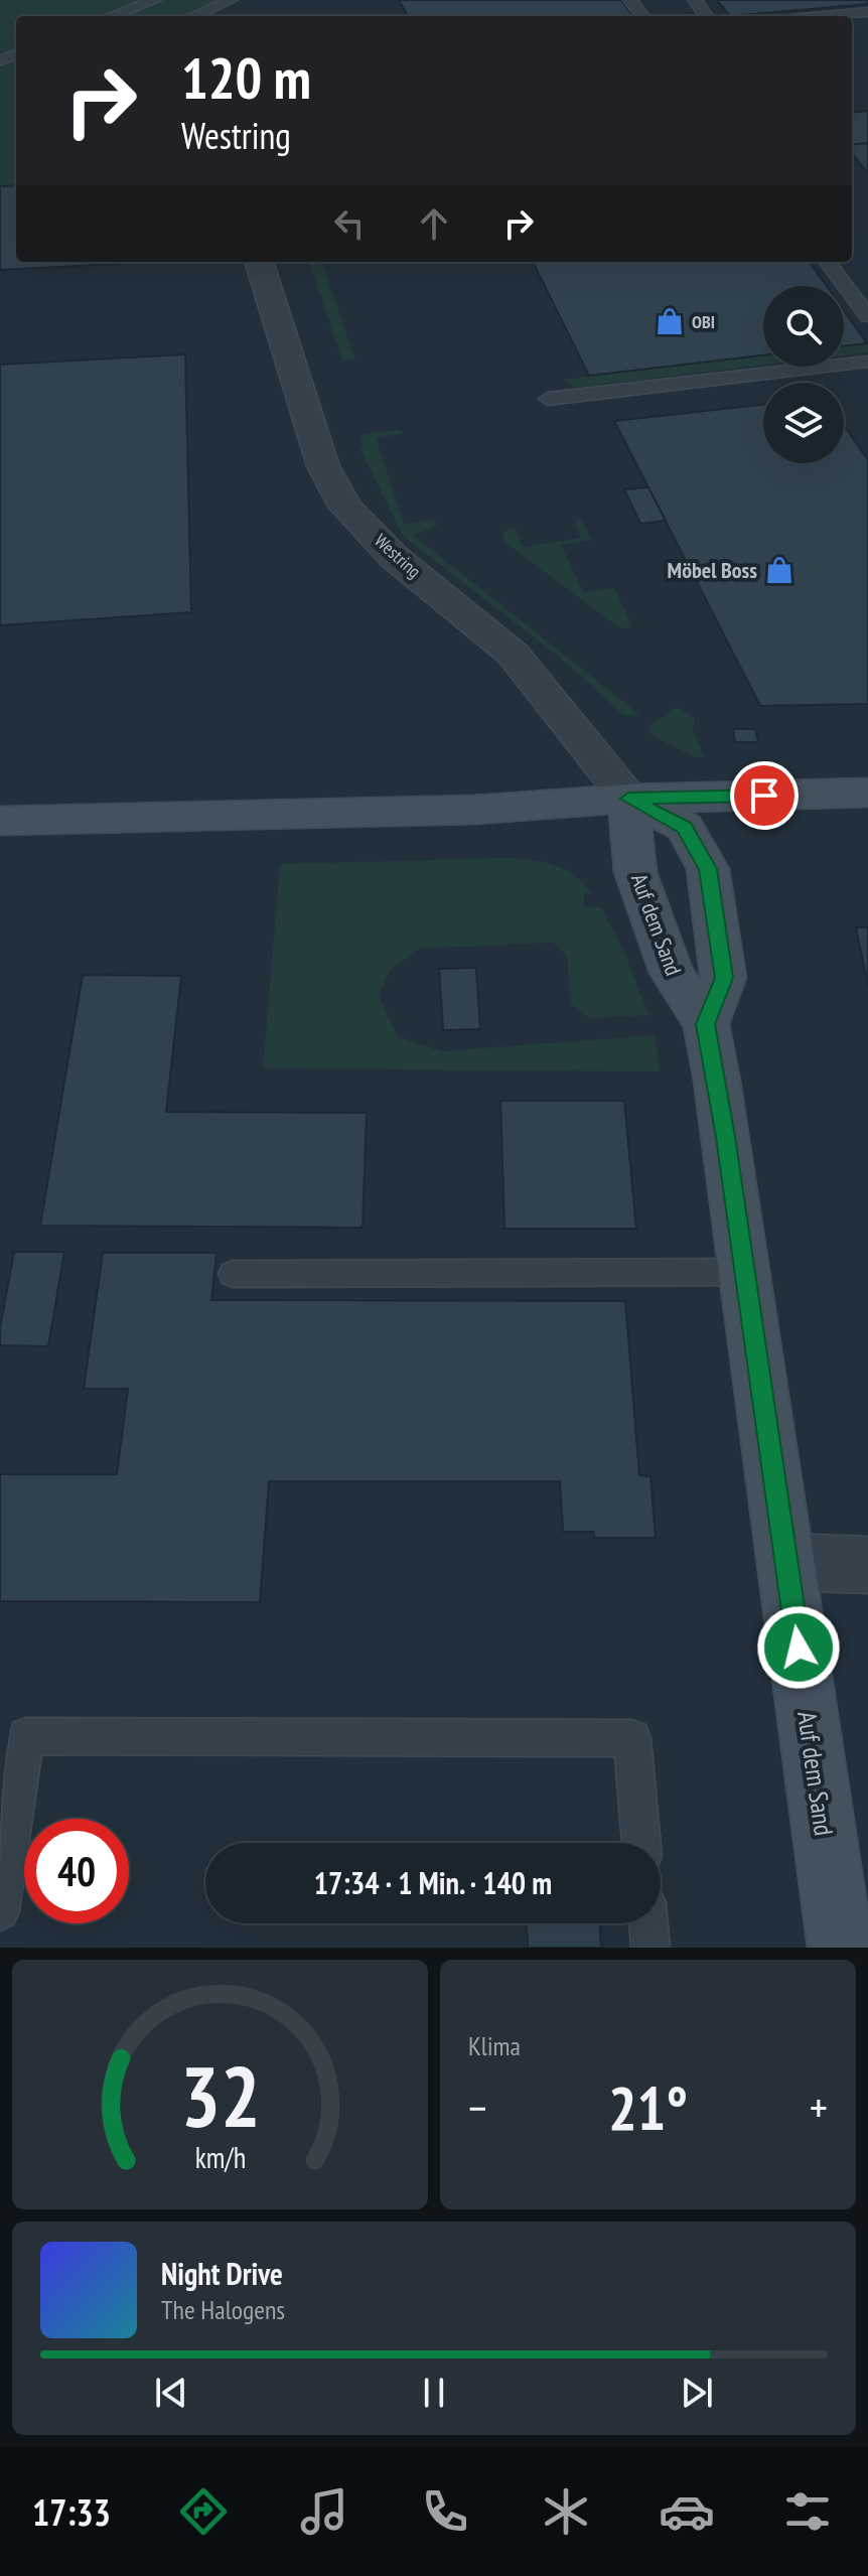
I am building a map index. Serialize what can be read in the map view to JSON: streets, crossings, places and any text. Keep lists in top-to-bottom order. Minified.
{"streets":{"street":["Westring","Auf dem Sand"]},"crossings":[["Westring","Auf dem Sand"]],"places":{"shop":["OBI","Möbel Boss"]},"page":{"turn":["120 m","Westring"],"limit":"40","trip":"17:34 · 1 Min. · 140 m","tile":"Klima","heat":["−","21°","+"],"song":["Night Drive","The Halogens"],"tabs":"17:33","gauge":["32","km/h"]}}
